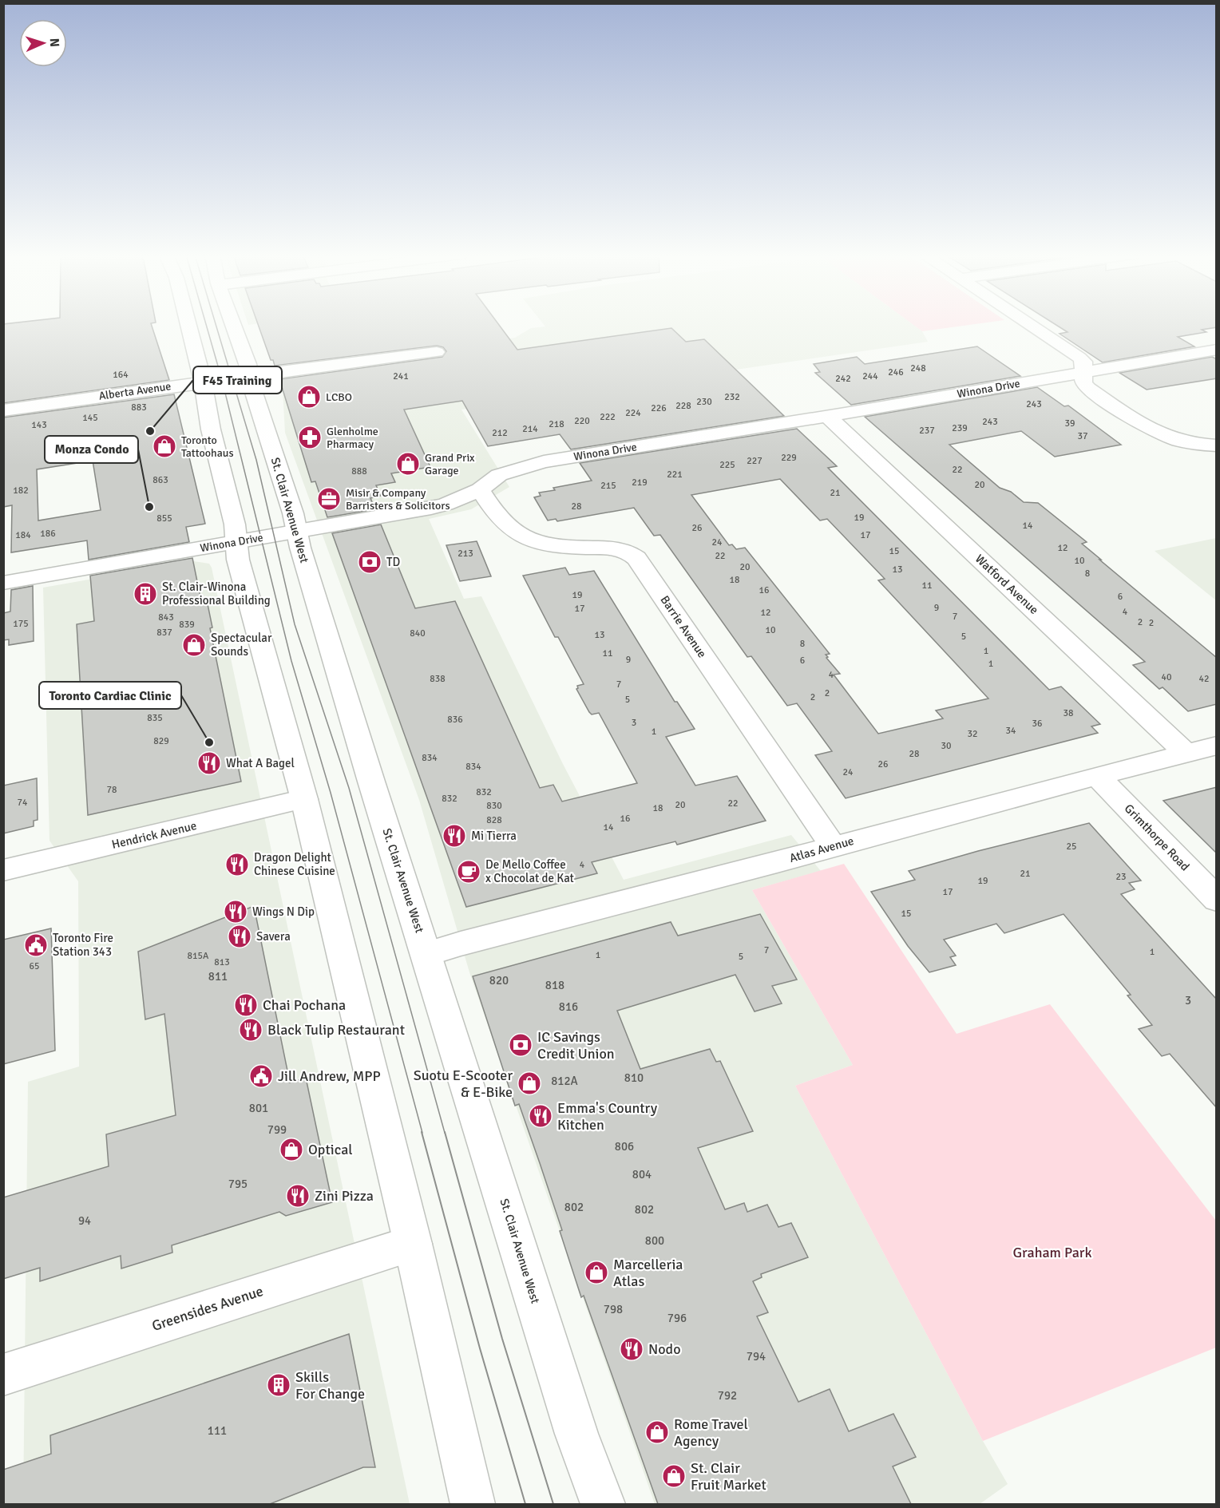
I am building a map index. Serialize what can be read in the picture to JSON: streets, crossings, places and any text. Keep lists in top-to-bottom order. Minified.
{"streets":{"street":["Winona Drive","Alberta Avenue","St. Clair Avenue West","Watford Avenue","Barrie Avenue","Hendrick Avenue","Grimthorpe Road","Atlas Avenue","Greensides Avenue"]},"crossings":[["Winona Drive","St. Clair Avenue West"],["Winona Drive","Watford Avenue"],["Winona Drive","Barrie Avenue"],["Alberta Avenue","St. Clair Avenue West"],["St. Clair Avenue West","Atlas Avenue"],["Watford Avenue","Atlas Avenue"],["Barrie Avenue","Atlas Avenue"],["Grimthorpe Road","Atlas Avenue"]],"parks":["Graham Park"],"places":{"shop":["LCBO","Toronto Tattoohaus","Grand Prix Garage","Spectacular Sounds","Suotu E-Scooter & E-Bike","Optical","Marcelleria Atlas","Rome Travel Agency","St. Clair Fruit Market"],"other":["F45 Training","Monza Condo","Toronto Cardiac Clinic"],"pharmacy":["Glenholme Pharmacy"],"office":["Misir & Company Barristers & Solicitors"],"bank":["TD","IC Savings Credit Union"],"building":["St. Clair-Winona Professional Building","Skills For Change"],"restaurant":["What A Bagel","Mi Tierra","Dragon Delight Chinese Cuisine","Wings N Dip","Savera","Chai Pochana","Black Tulip Restaurant","Emma's Country Kitchen","Zini Pizza","Nodo"],"cafe":["De Mello Coffee x Chocolat de Kat"],"public building":["Toronto Fire Station 343","Jill Andrew, MPP"]},"house_numbers":["248","246","164","241","244","242","232","230","243","228","883","226","224","222","145","220","243","39","218","143","239","214","237","212","37","229","227","225","22","888","221","863","219","20","215","182","21","28","19","855","14","26","186","184","17","24","12","15","213","22","10","20","13","8","18","11","16","19","6","9","17","4","12","7","843","2","2","175","839","10","837","840","13","5","8","1","11","9","6","1","4","40","838","42","7","2","2","5","38","835","836","3","36","34","1","32","829","30","28","834","26","834","24","78","832","832","74","22","20","830","18","16","828","14","25","4","21","23","19","17","15","7","1","1","815A","5","813","65","811","820","818","3","816","810","812A","801","799","806","804","795","802","802","94","800","798","796","794","792","111"],"north":"right"}
